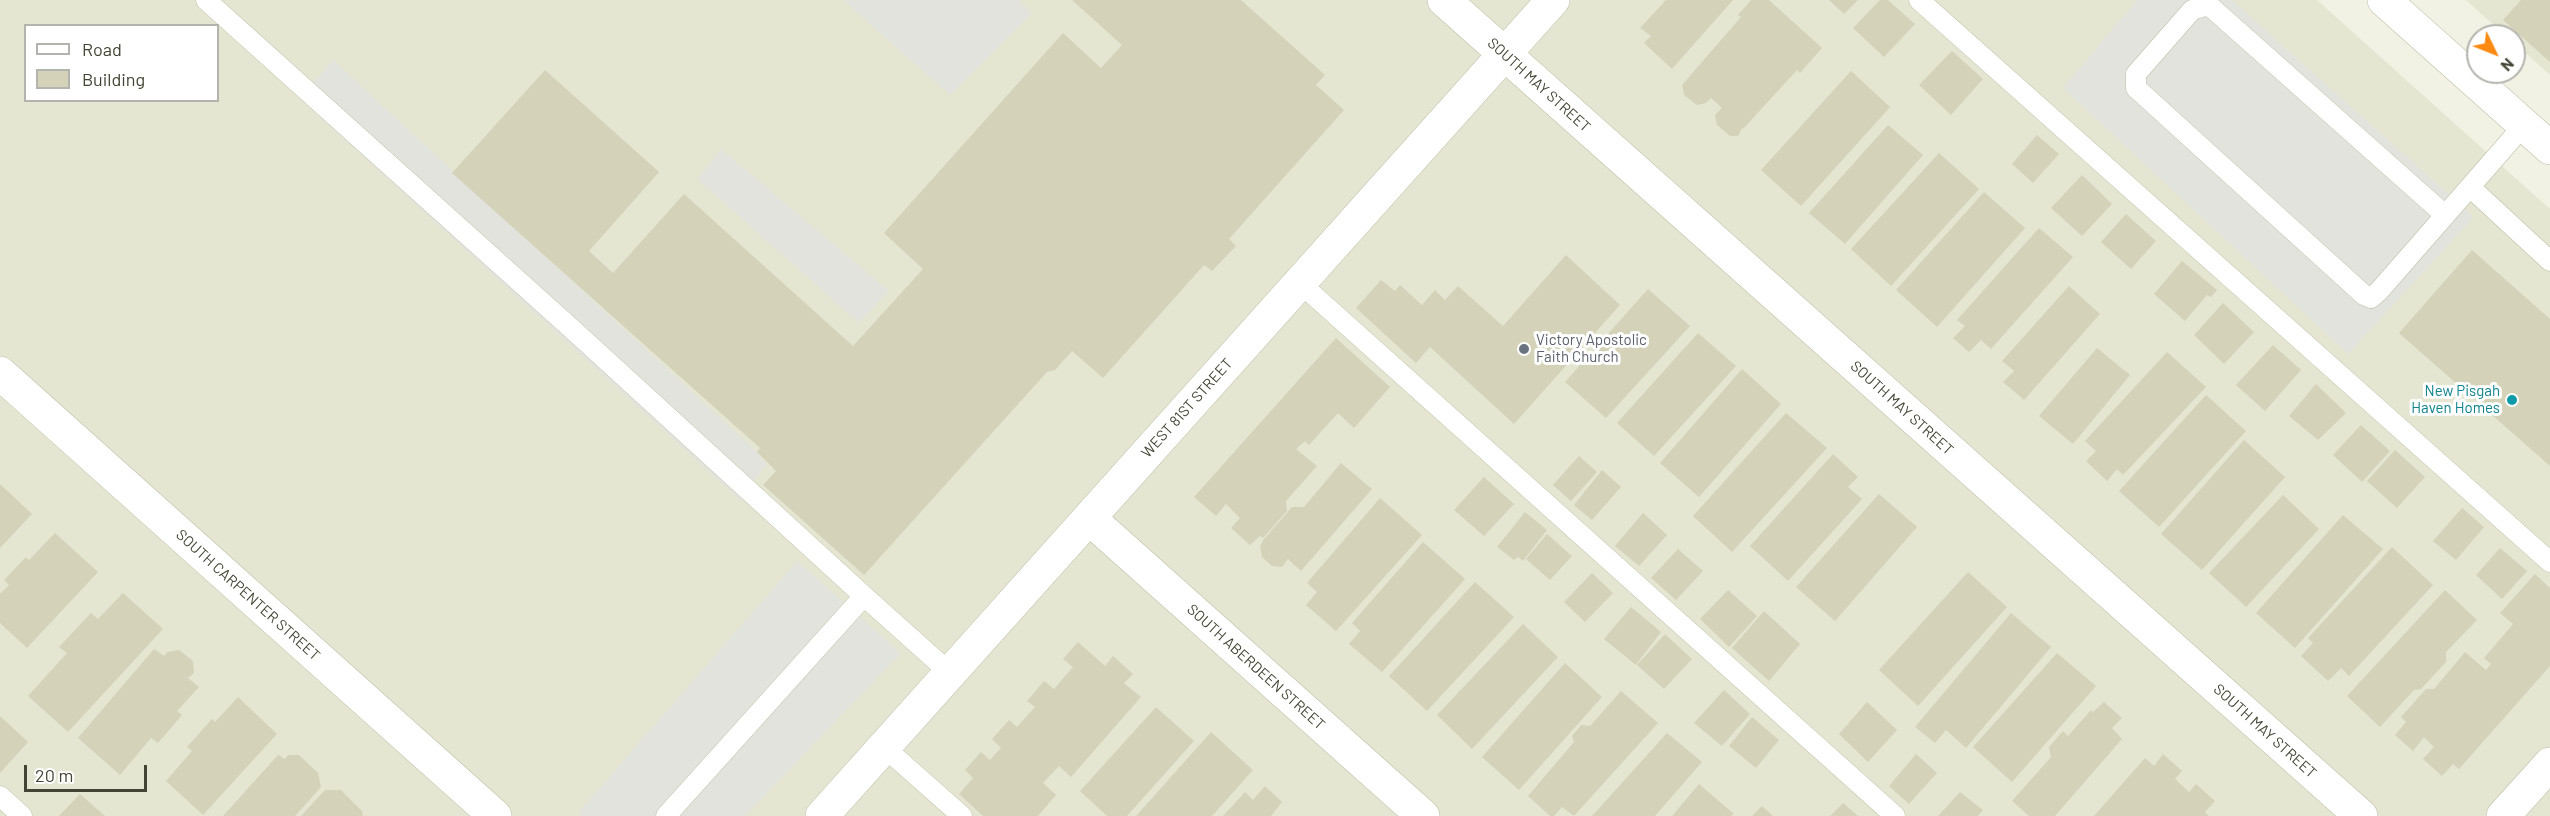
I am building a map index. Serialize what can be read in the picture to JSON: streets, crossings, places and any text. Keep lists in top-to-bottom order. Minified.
{"streets":{"street":["SOUTH MAY STREET","WEST 81ST STREET","SOUTH CARPENTER STREET","SOUTH ABERDEEN STREET"]},"crossings":[["SOUTH MAY STREET","WEST 81ST STREET"],["WEST 81ST STREET","SOUTH ABERDEEN STREET"]],"places":["Victory Apostolic Faith Church","New Pisgah Haven Homes"],"legend":["Road","Building"],"scale_bar":"20 m","north":"bottom right"}
